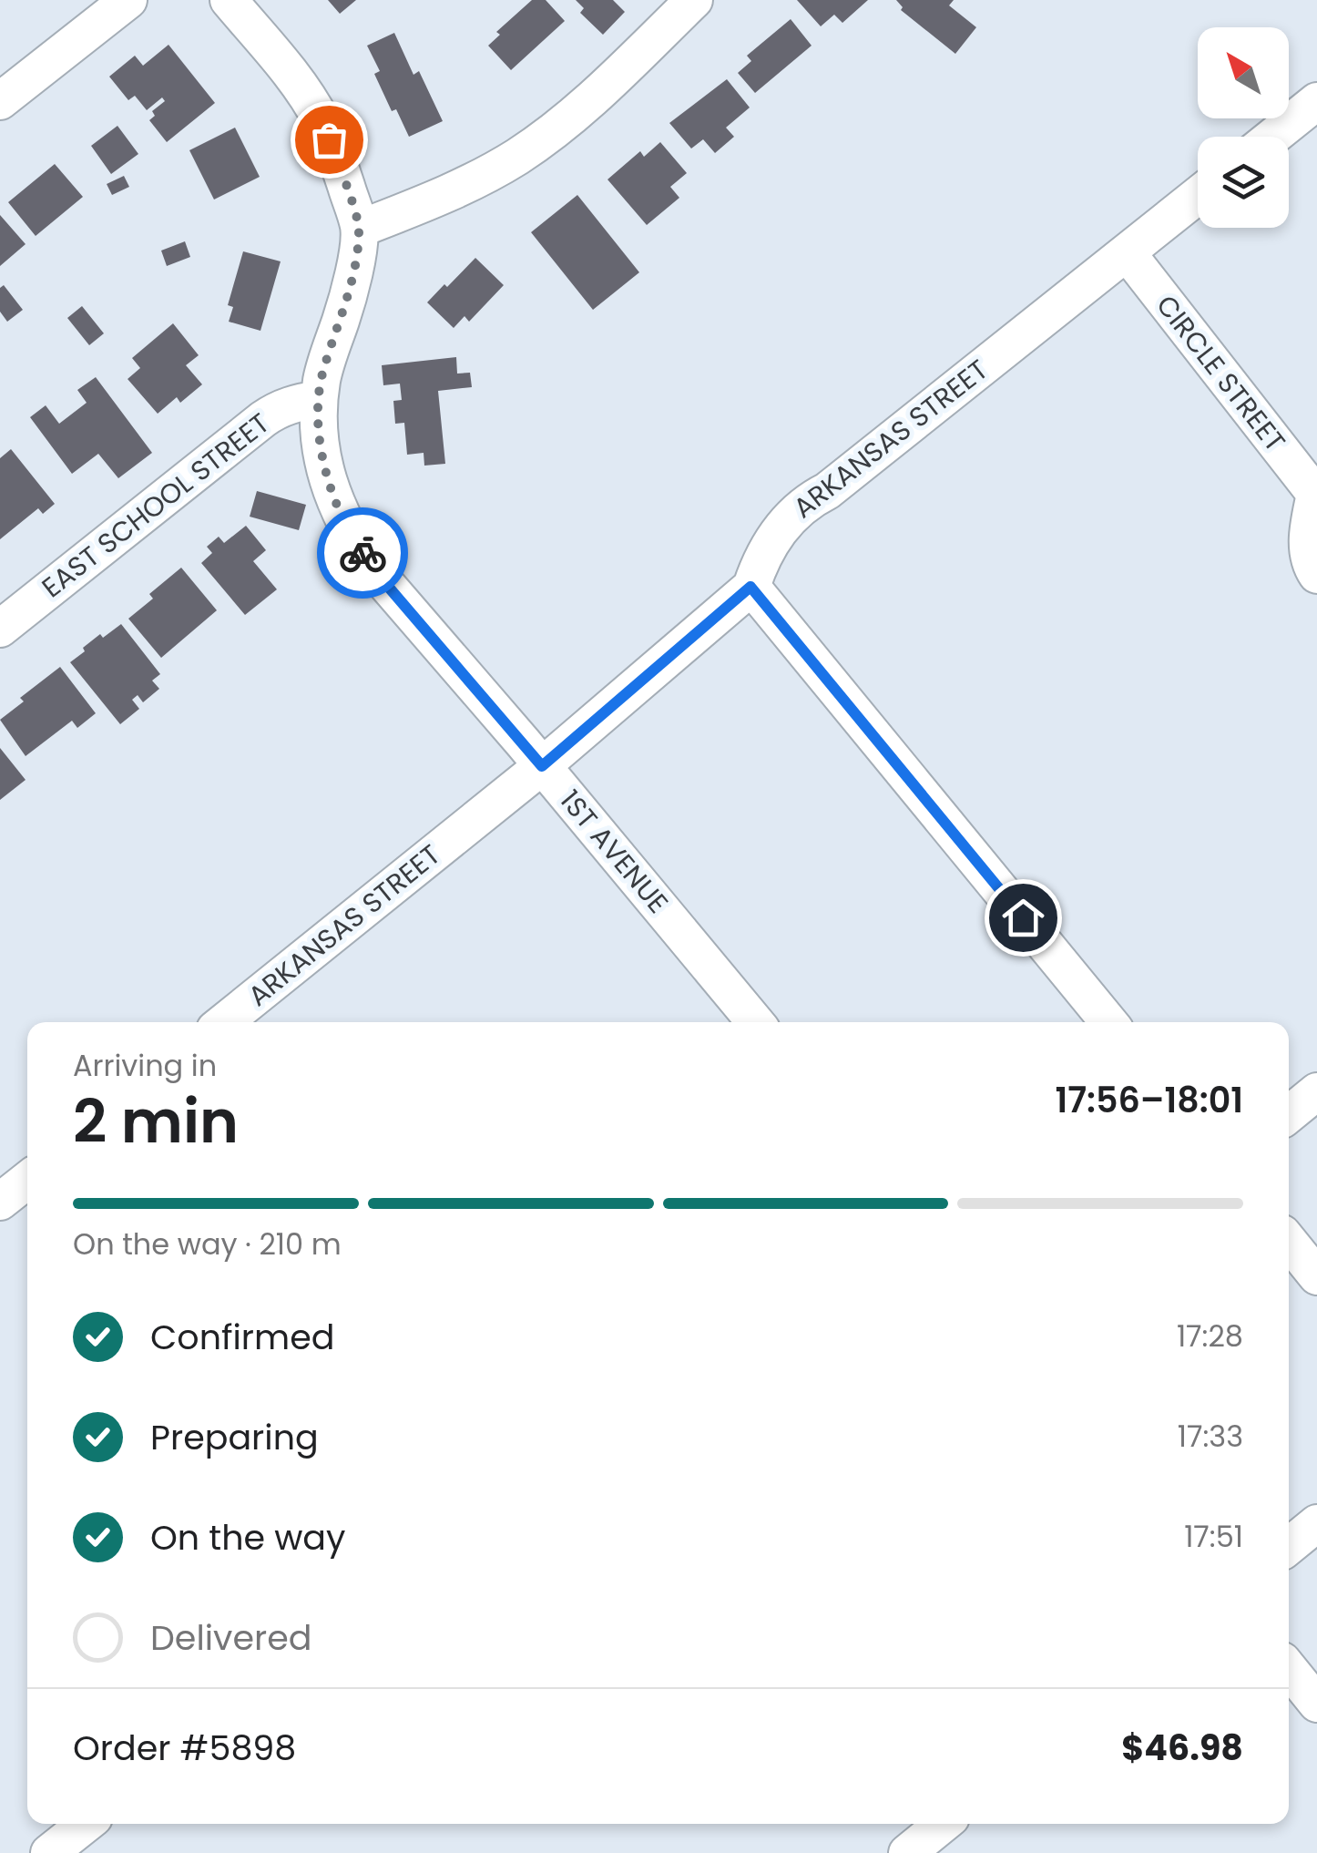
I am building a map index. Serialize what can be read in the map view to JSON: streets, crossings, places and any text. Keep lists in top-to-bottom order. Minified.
{"streets":{"street":["CIRCLE STREET","ARKANSAS STREET","EAST SCHOOL STREET","1ST AVENUE"]},"crossings":[["CIRCLE STREET","ARKANSAS STREET"],["ARKANSAS STREET","1ST AVENUE"],["EAST SCHOOL STREET","1ST AVENUE"]],"north":"top left","page":{"heading":["2 min","Arriving in","17:56–18:01"],"panel":["Order #5898","$46.98"],"bar":"On the way · 210 m","list":[["Confirmed","17:28"],["Preparing","17:33"],["On the way","17:51"],"Delivered"]}}
